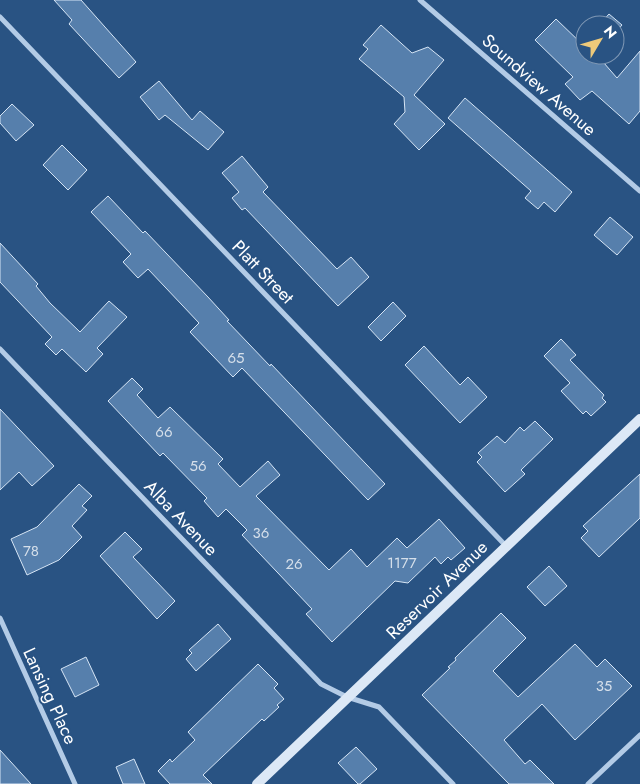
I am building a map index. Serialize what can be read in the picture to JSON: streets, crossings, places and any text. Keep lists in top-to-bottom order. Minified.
{"streets":{"main road":["Reservoir Avenue"],"street":["Soundview Avenue","Platt Street","Alba Avenue","Lansing Place"]},"crossings":[["Platt Street","Reservoir Avenue"],["Alba Avenue","Reservoir Avenue"]],"house_numbers":["65","66","56","36","78","1177","26","35"],"north":"top right"}
